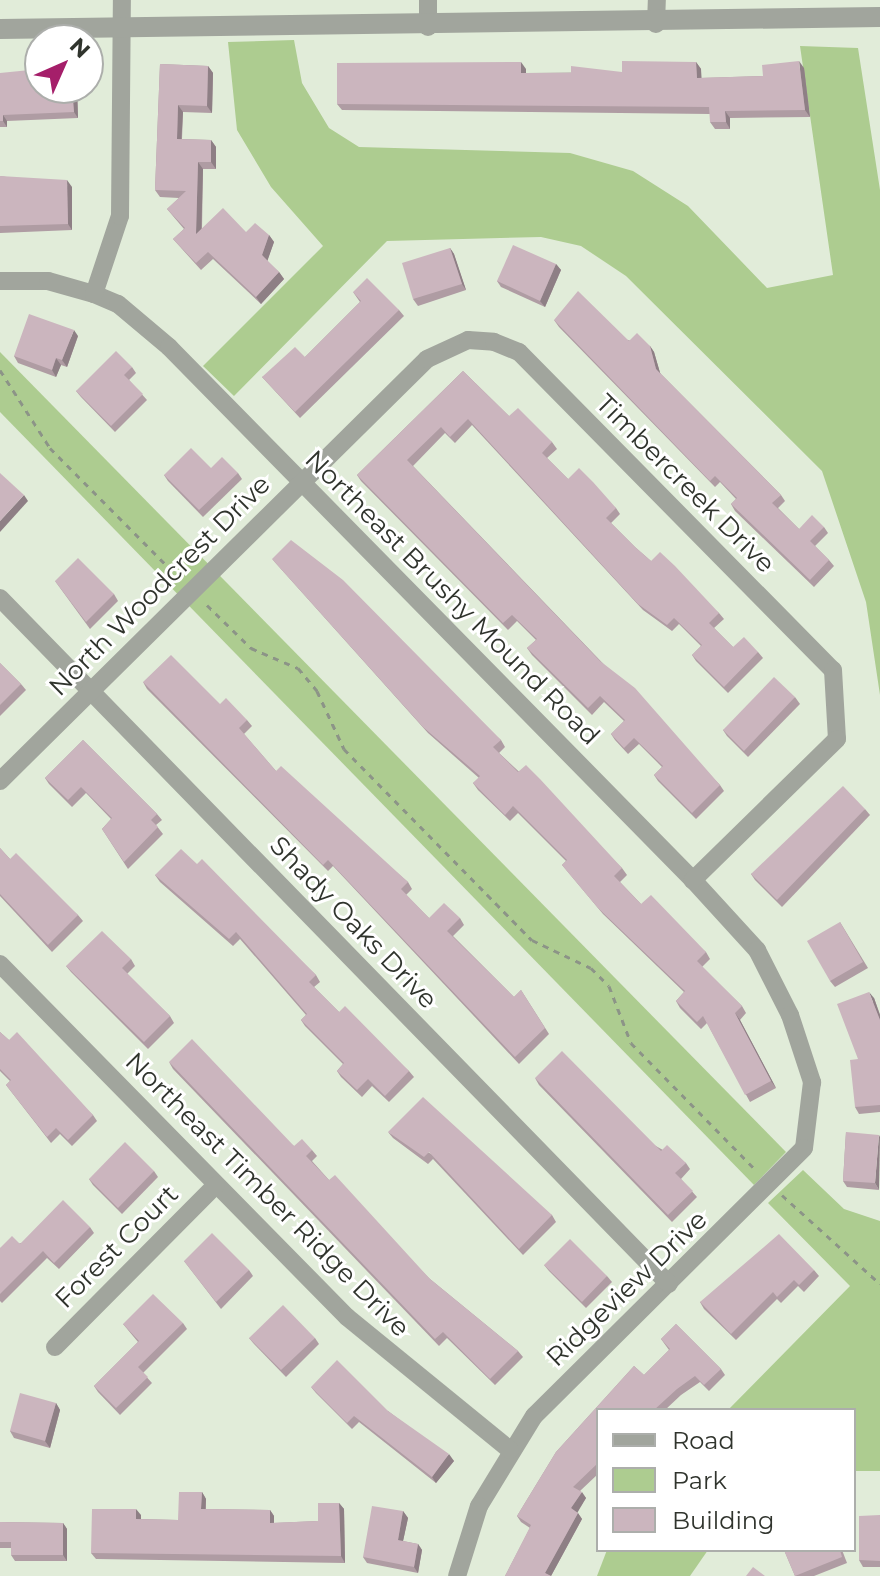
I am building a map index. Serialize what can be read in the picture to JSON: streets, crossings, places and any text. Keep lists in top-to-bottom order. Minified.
{"streets":{"street":["Timbercreek Drive","North Woodcrest Drive","Northeast Brushy Mound Road","Shady Oaks Drive","Northeast Timber Ridge Drive","Forest Court","Ridgeview Drive"]},"crossings":[["Timbercreek Drive","North Woodcrest Drive"],["Timbercreek Drive","Northeast Brushy Mound Road"],["North Woodcrest Drive","Northeast Brushy Mound Road"],["North Woodcrest Drive","Shady Oaks Drive"],["Northeast Brushy Mound Road","Ridgeview Drive"],["Shady Oaks Drive","Ridgeview Drive"],["Northeast Timber Ridge Drive","Forest Court"],["Northeast Timber Ridge Drive","Ridgeview Drive"]],"legend":["Road","Park","Building"],"north":"top right"}
